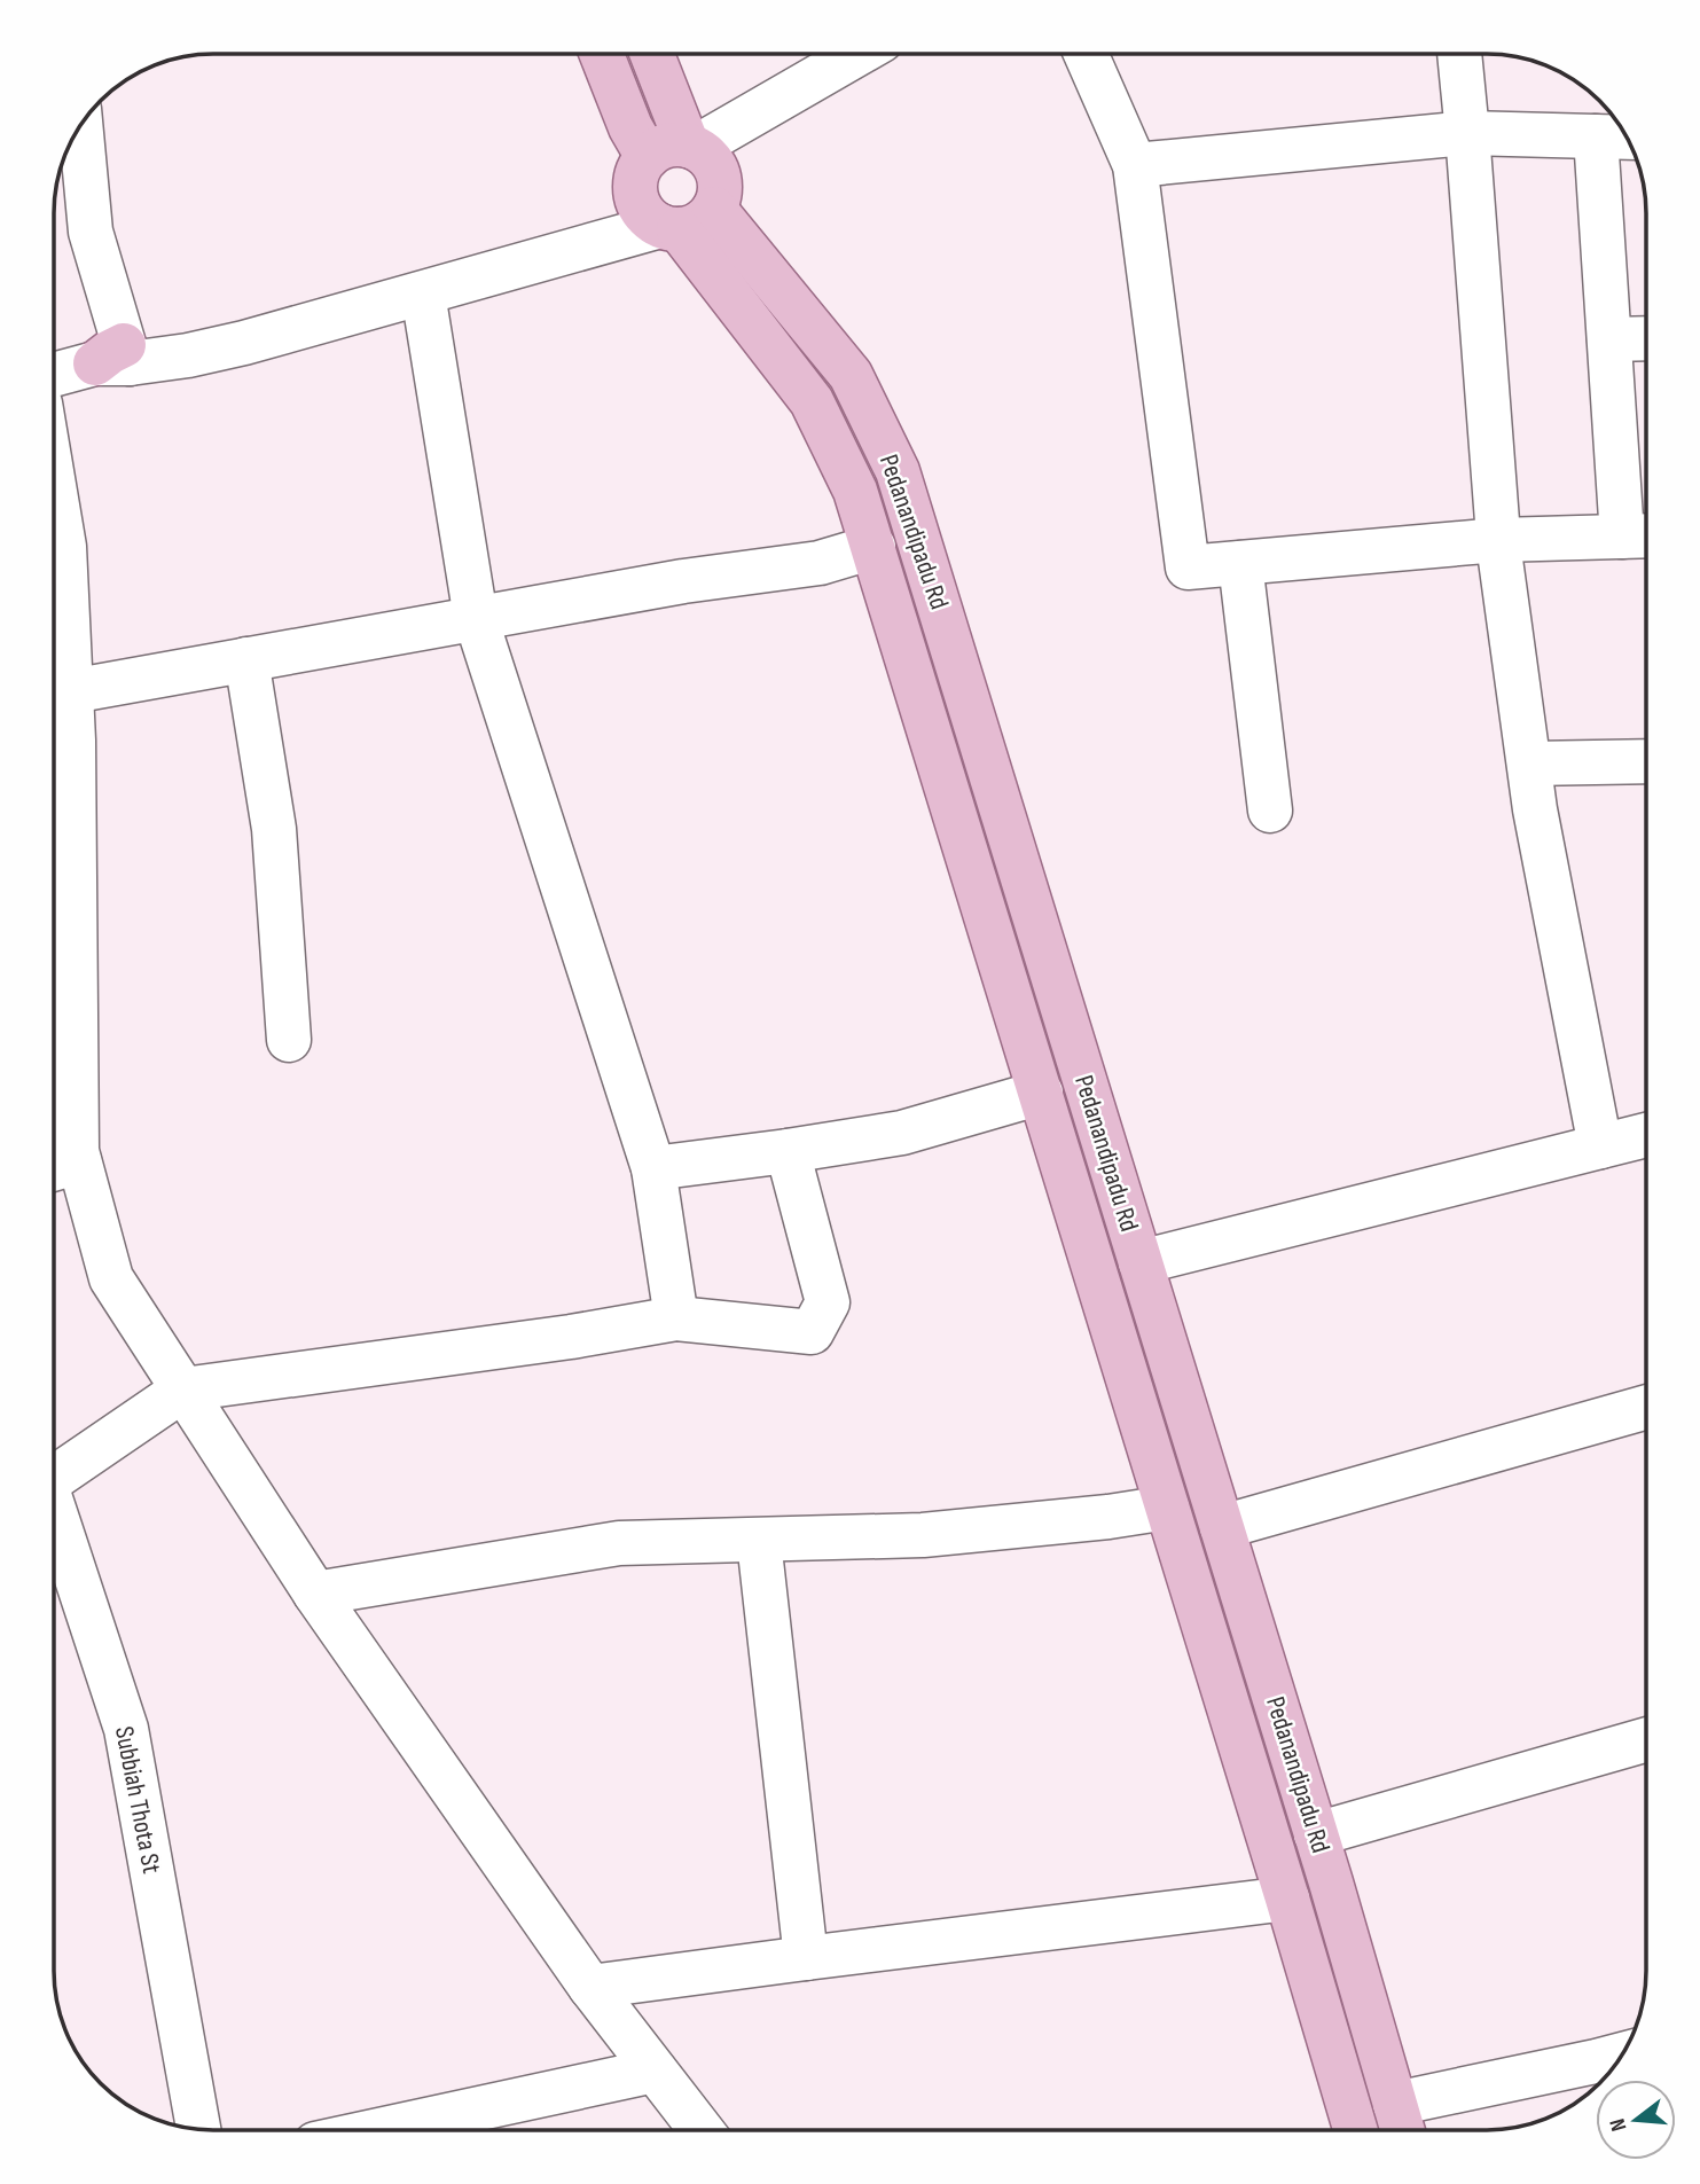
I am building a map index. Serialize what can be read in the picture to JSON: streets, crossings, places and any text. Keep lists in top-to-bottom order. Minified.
{"streets":{"main road":["Pedanandipadu Rd"],"street":["Subbiah Thota St"]},"north":"left"}
